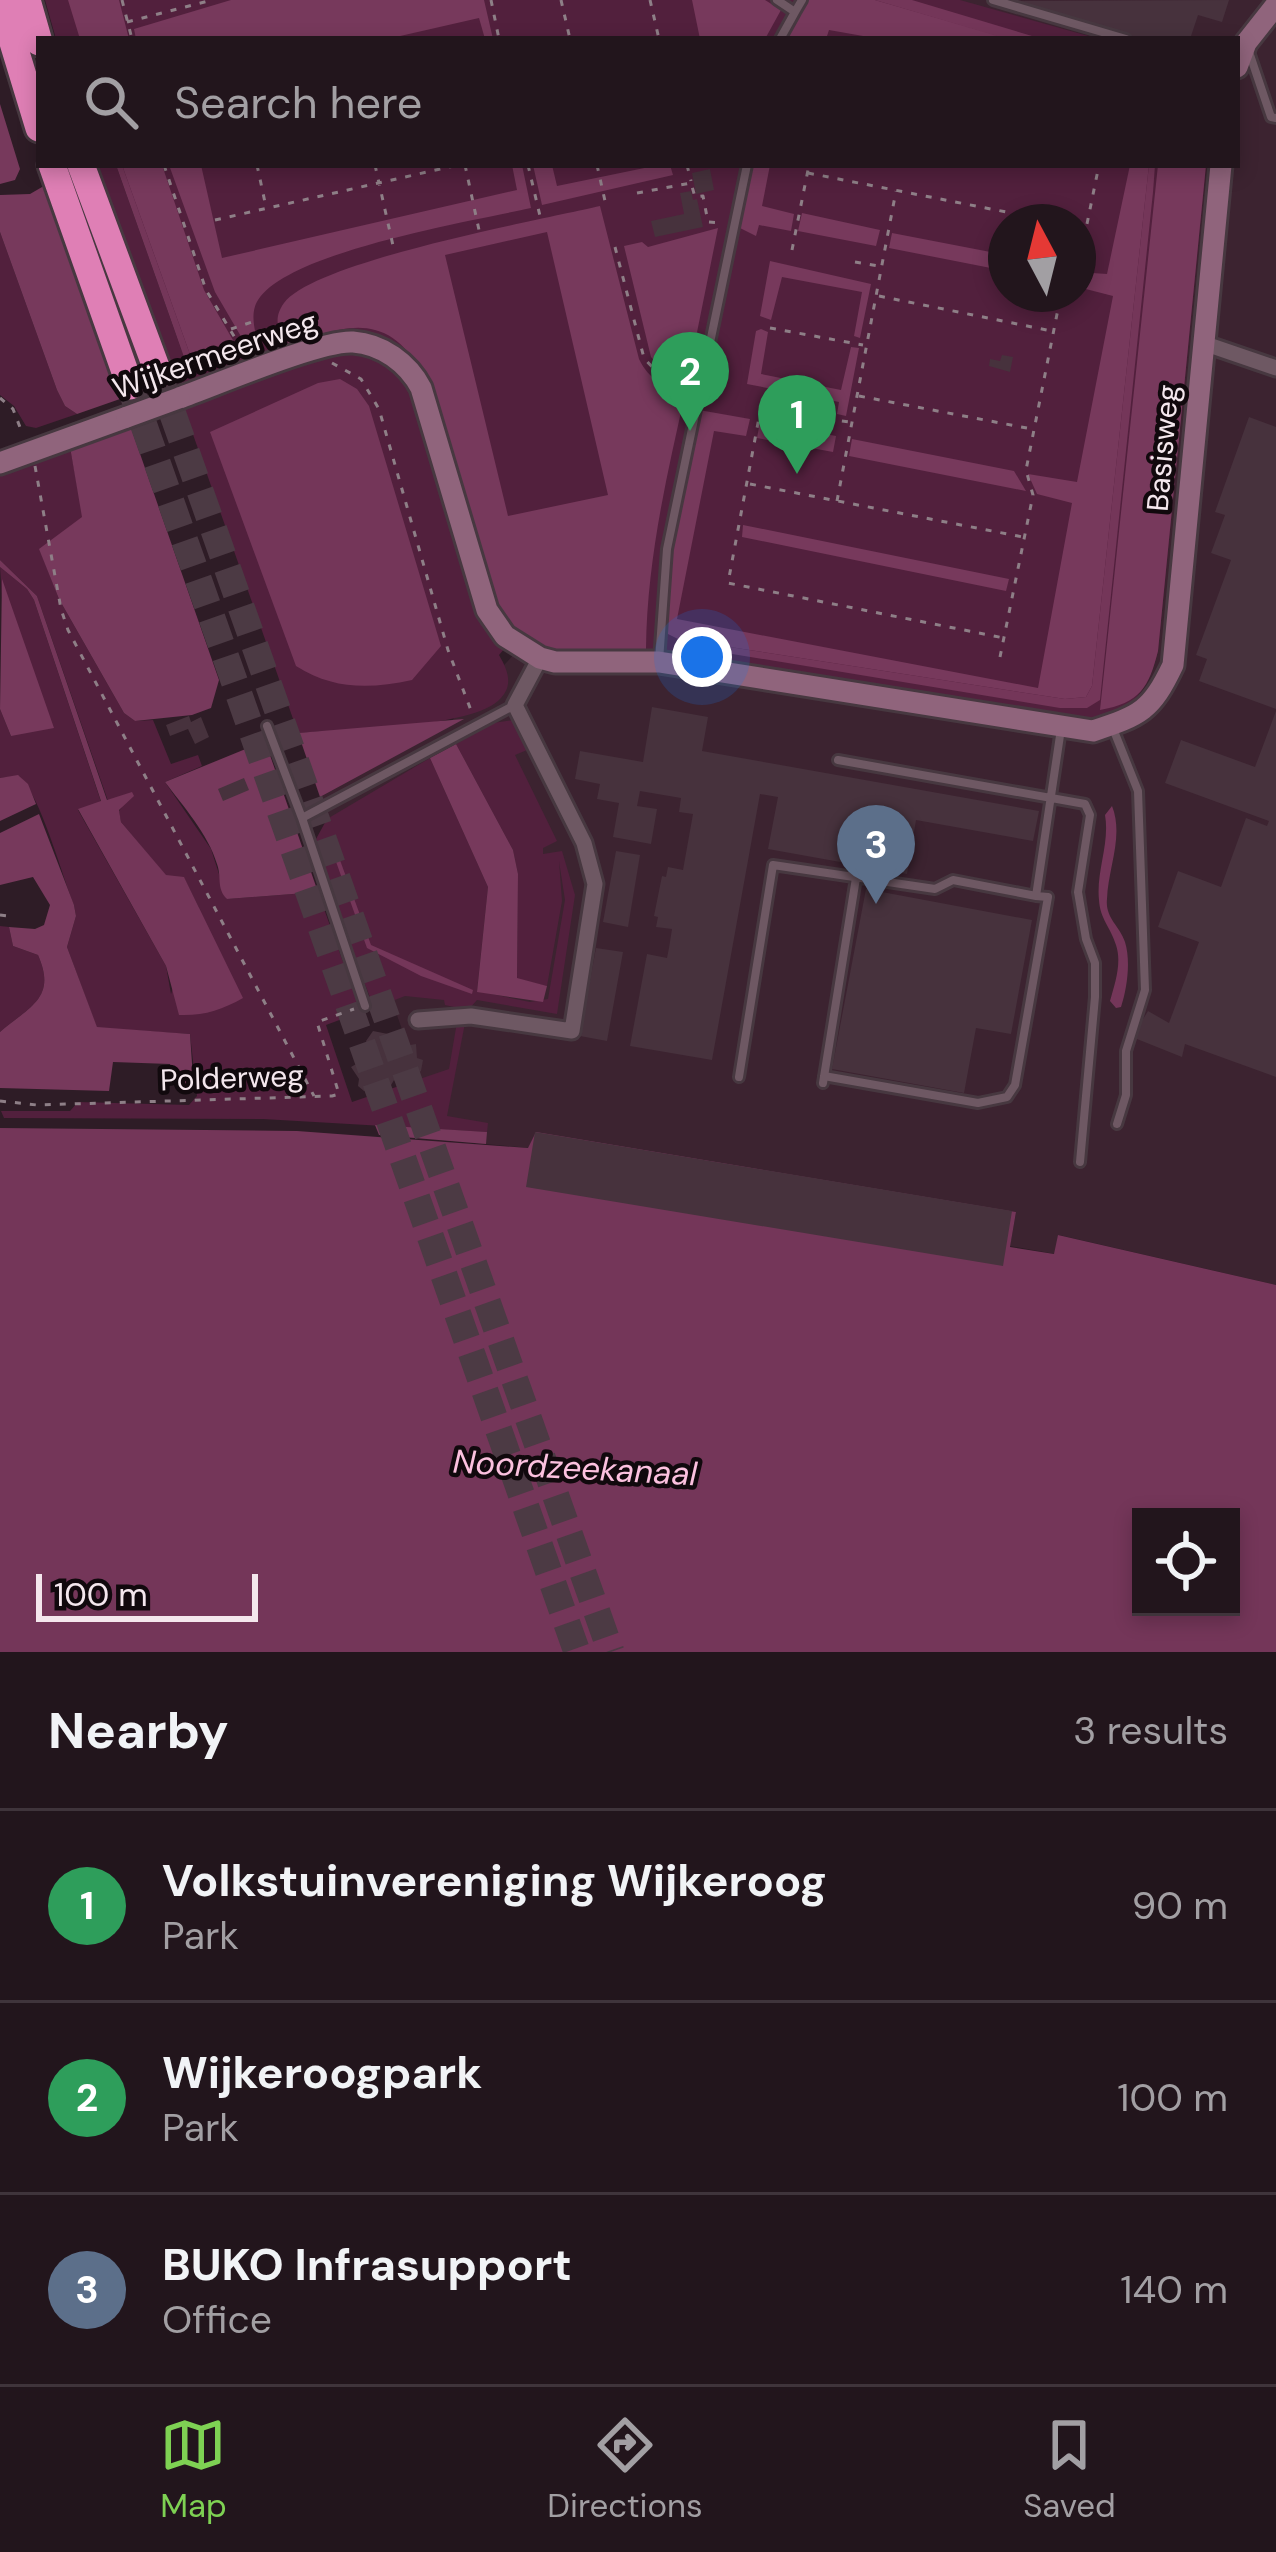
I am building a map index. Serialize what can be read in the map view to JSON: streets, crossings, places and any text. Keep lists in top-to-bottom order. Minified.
{"streets":{"street":["Wijkermeerweg","Basisweg"],"path":["Polderweg"]},"water":["Noordzeekanaal"],"scale_bar":"100 m","north":"top","page":{"search":"Search here","pins":["2","1","3"],"scale":"100 m","heading":["Nearby","3 results"],"list":[{"mark":"1","name":"Volkstuinvereniging Wijkeroog","note":"Park","value":"90 m"},{"mark":"2","name":"Wijkeroogpark","note":"Park","value":"100 m"},{"mark":"3","name":"BUKO Infrasupport","note":"Office","value":"140 m"}],"nav":["Map","Directions","Saved"]}}
